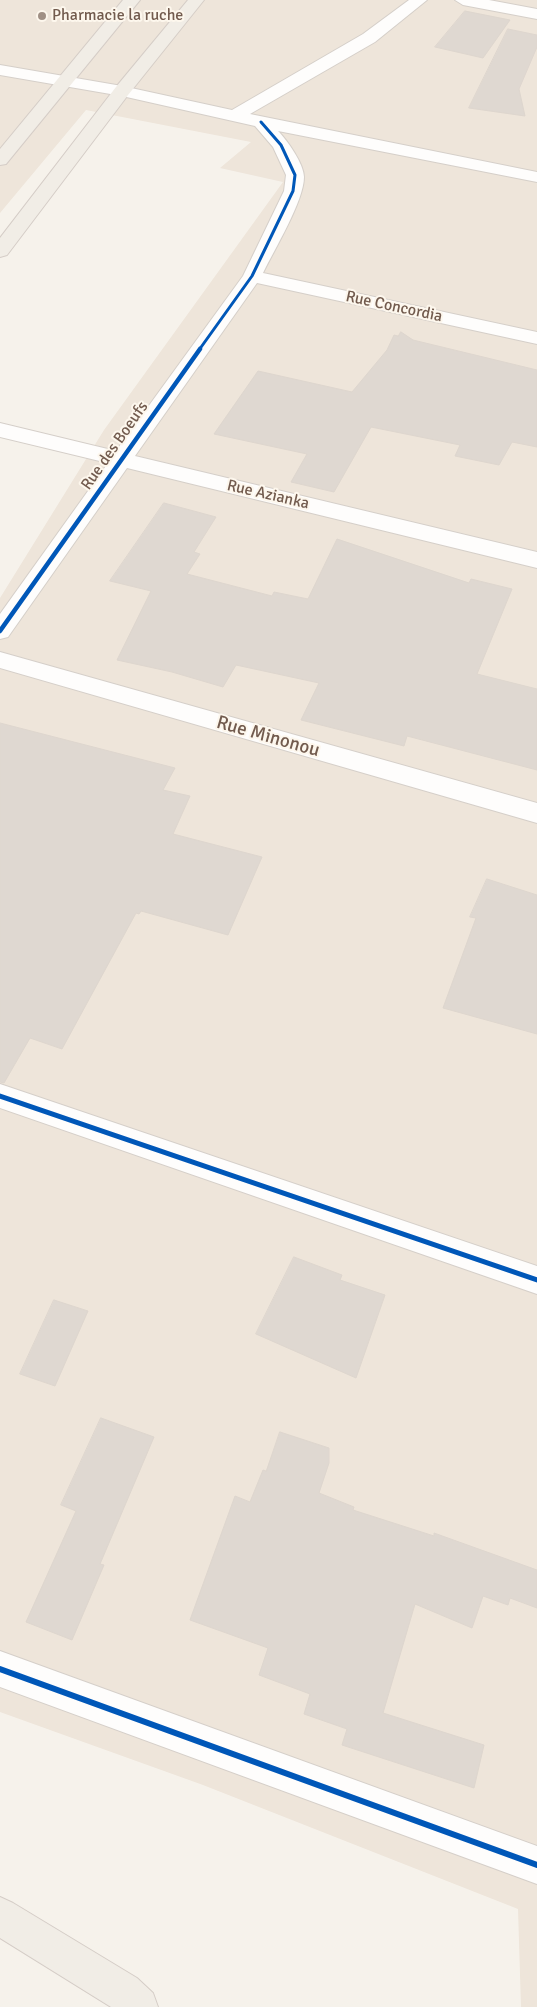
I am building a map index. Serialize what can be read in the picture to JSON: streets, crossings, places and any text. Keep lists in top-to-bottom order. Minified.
{"streets":{"street":["Rue Concordia","Rue des Boeufs","Rue Azianka","Rue Minonou"]},"crossings":[["Rue Concordia","Rue des Boeufs"],["Rue des Boeufs","Rue Azianka"]],"places":["Pharmacie la ruche"]}
